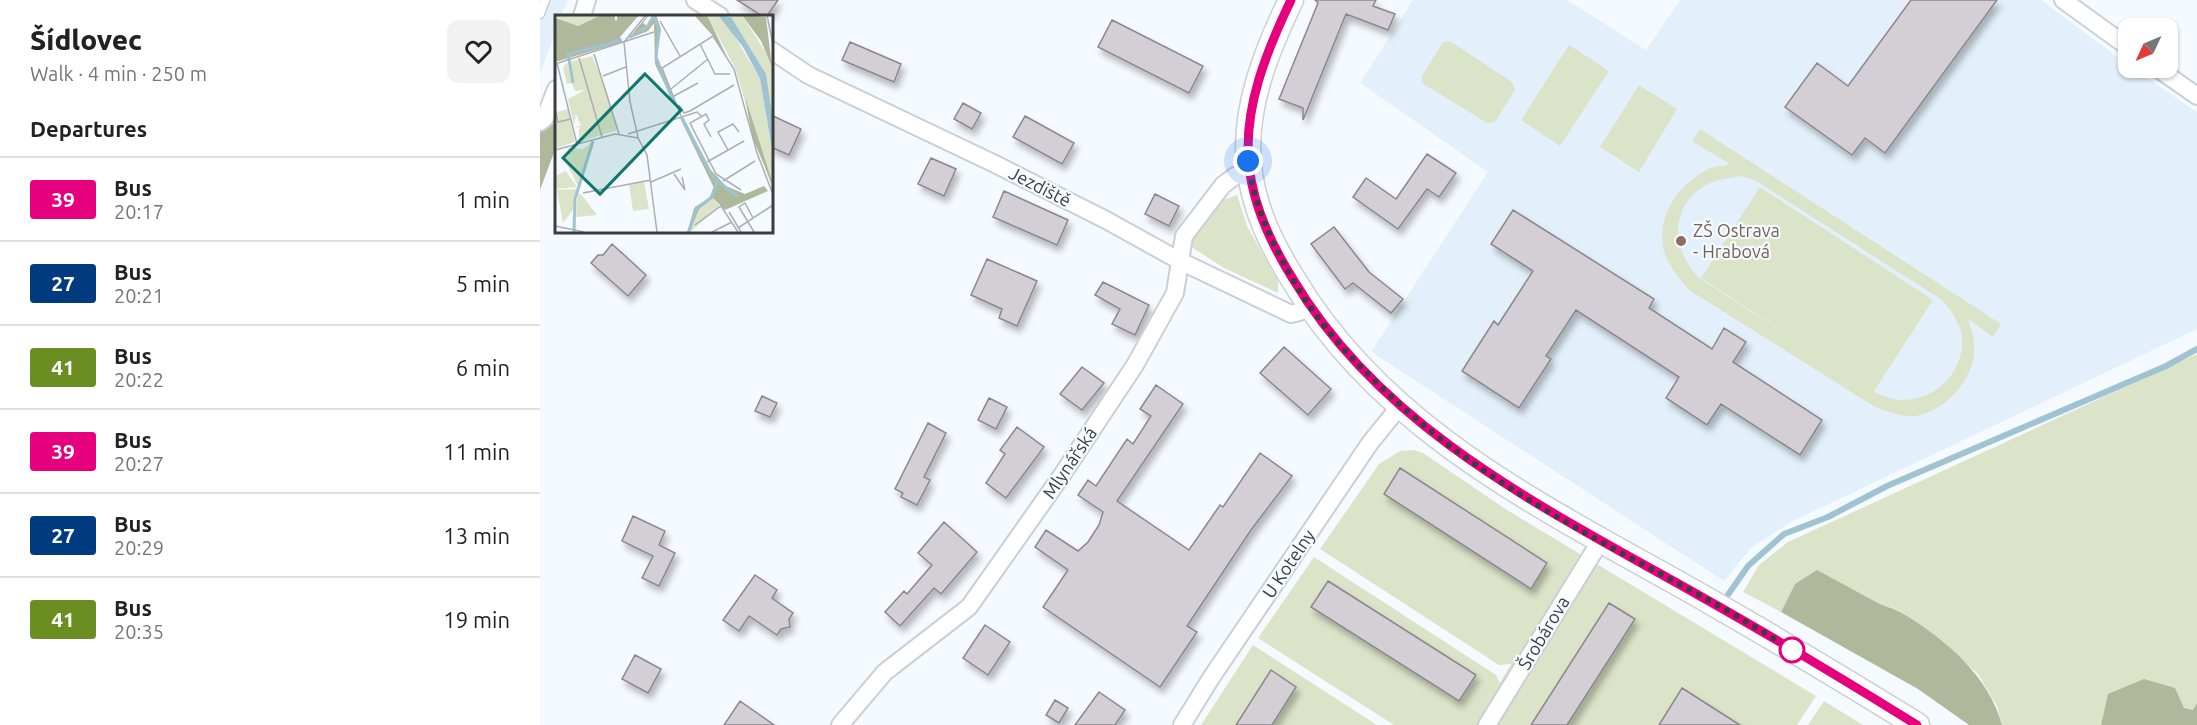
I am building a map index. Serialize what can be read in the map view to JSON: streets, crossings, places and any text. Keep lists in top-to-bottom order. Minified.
{"streets":{"street":["Jezdiště","Mlynářská","U Kotelny","Šrobárova"]},"crossings":[["Jezdiště","Mlynářská"]],"places":["ZŠ Ostrava - Hrabová"],"lines":["bus line 39"],"north":"bottom left","page":{"heading":[["Šídlovec","Walk · 4 min · 250 m"],"Departures"],"list":[{"mark":"39","name":"Bus","note":"20:17","value":"1 min"},{"mark":"27","name":"Bus","note":"20:21","value":"5 min"},{"mark":"41","name":"Bus","note":"20:22","value":"6 min"},{"mark":"39","name":"Bus","note":"20:27","value":"11 min"},{"mark":"27","name":"Bus","note":"20:29","value":"13 min"},{"mark":"41","name":"Bus","note":"20:35","value":"19 min"}]}}
